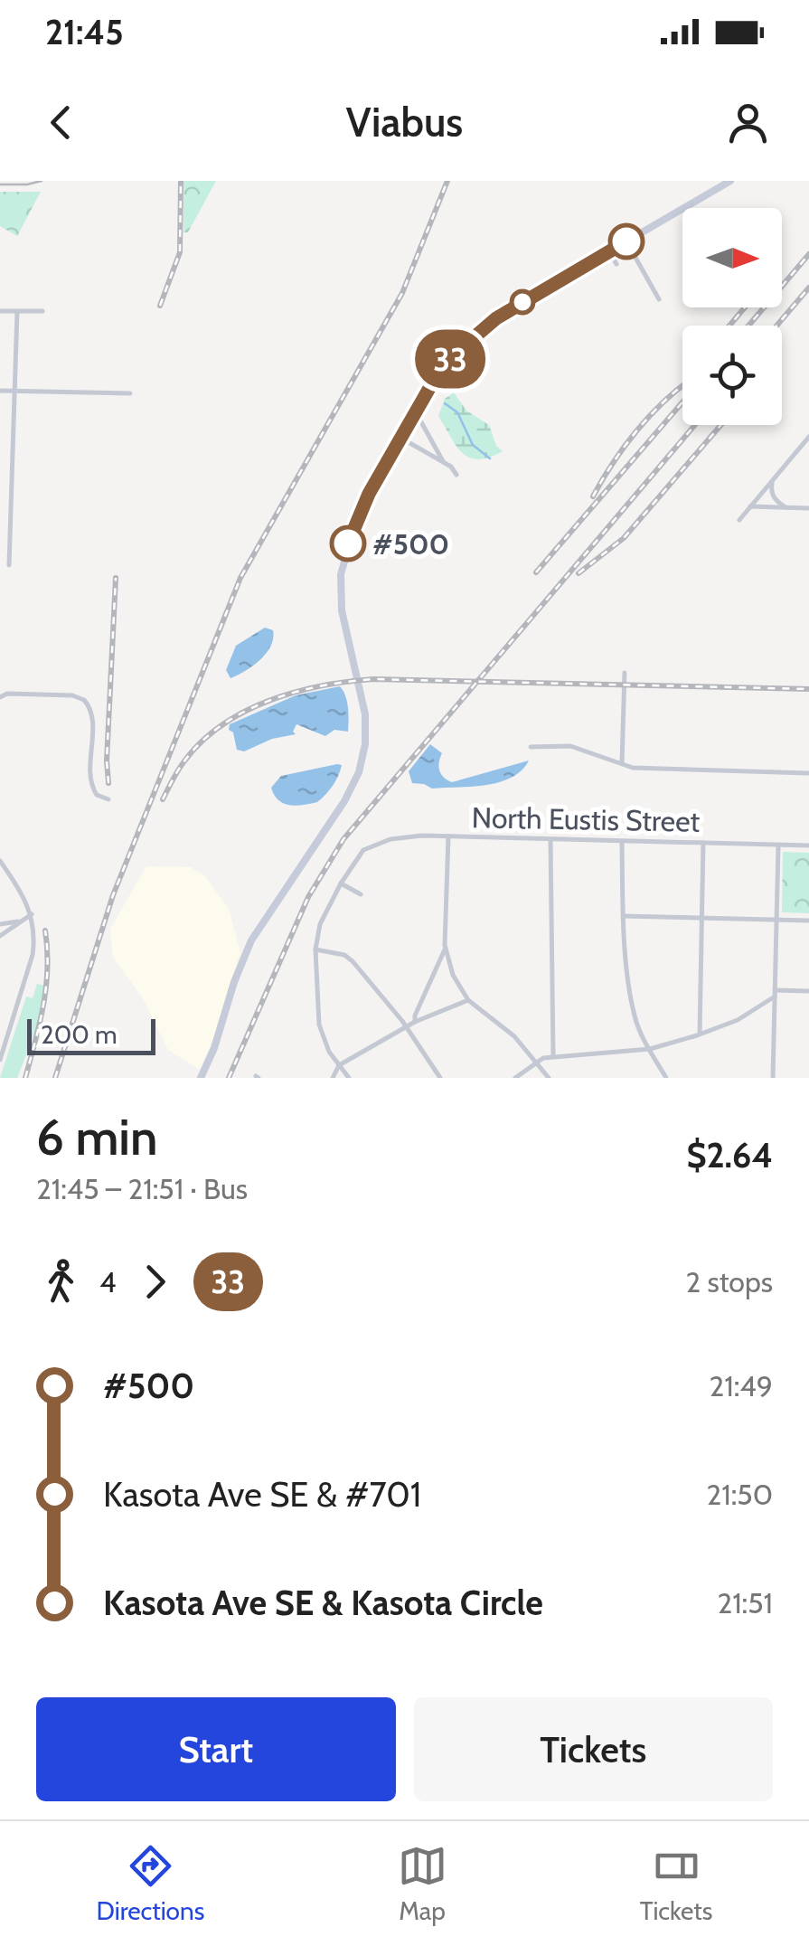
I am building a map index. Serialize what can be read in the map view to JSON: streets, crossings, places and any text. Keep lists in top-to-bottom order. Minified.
{"streets":{"street":["North Eustis Street"]},"places":["#500"],"lines":["bus line 33"],"scale_bar":"200 m","north":"right","page":{"status":"21:45","header":"Viabus","on_map":"33","scale":"200 m","heading":["6 min","21:45 – 21:51 · Bus","$2.64"],"legs":["4","33","2 stops"],"list":[{"name":"#500","value":"21:49"},{"name":"Kasota Ave SE & #701","value":"21:50"},{"name":"Kasota Ave SE & Kasota Circle","value":"21:51"}],"buttons":["Start","Tickets"],"tabs":["Directions","Map","Tickets"]}}
